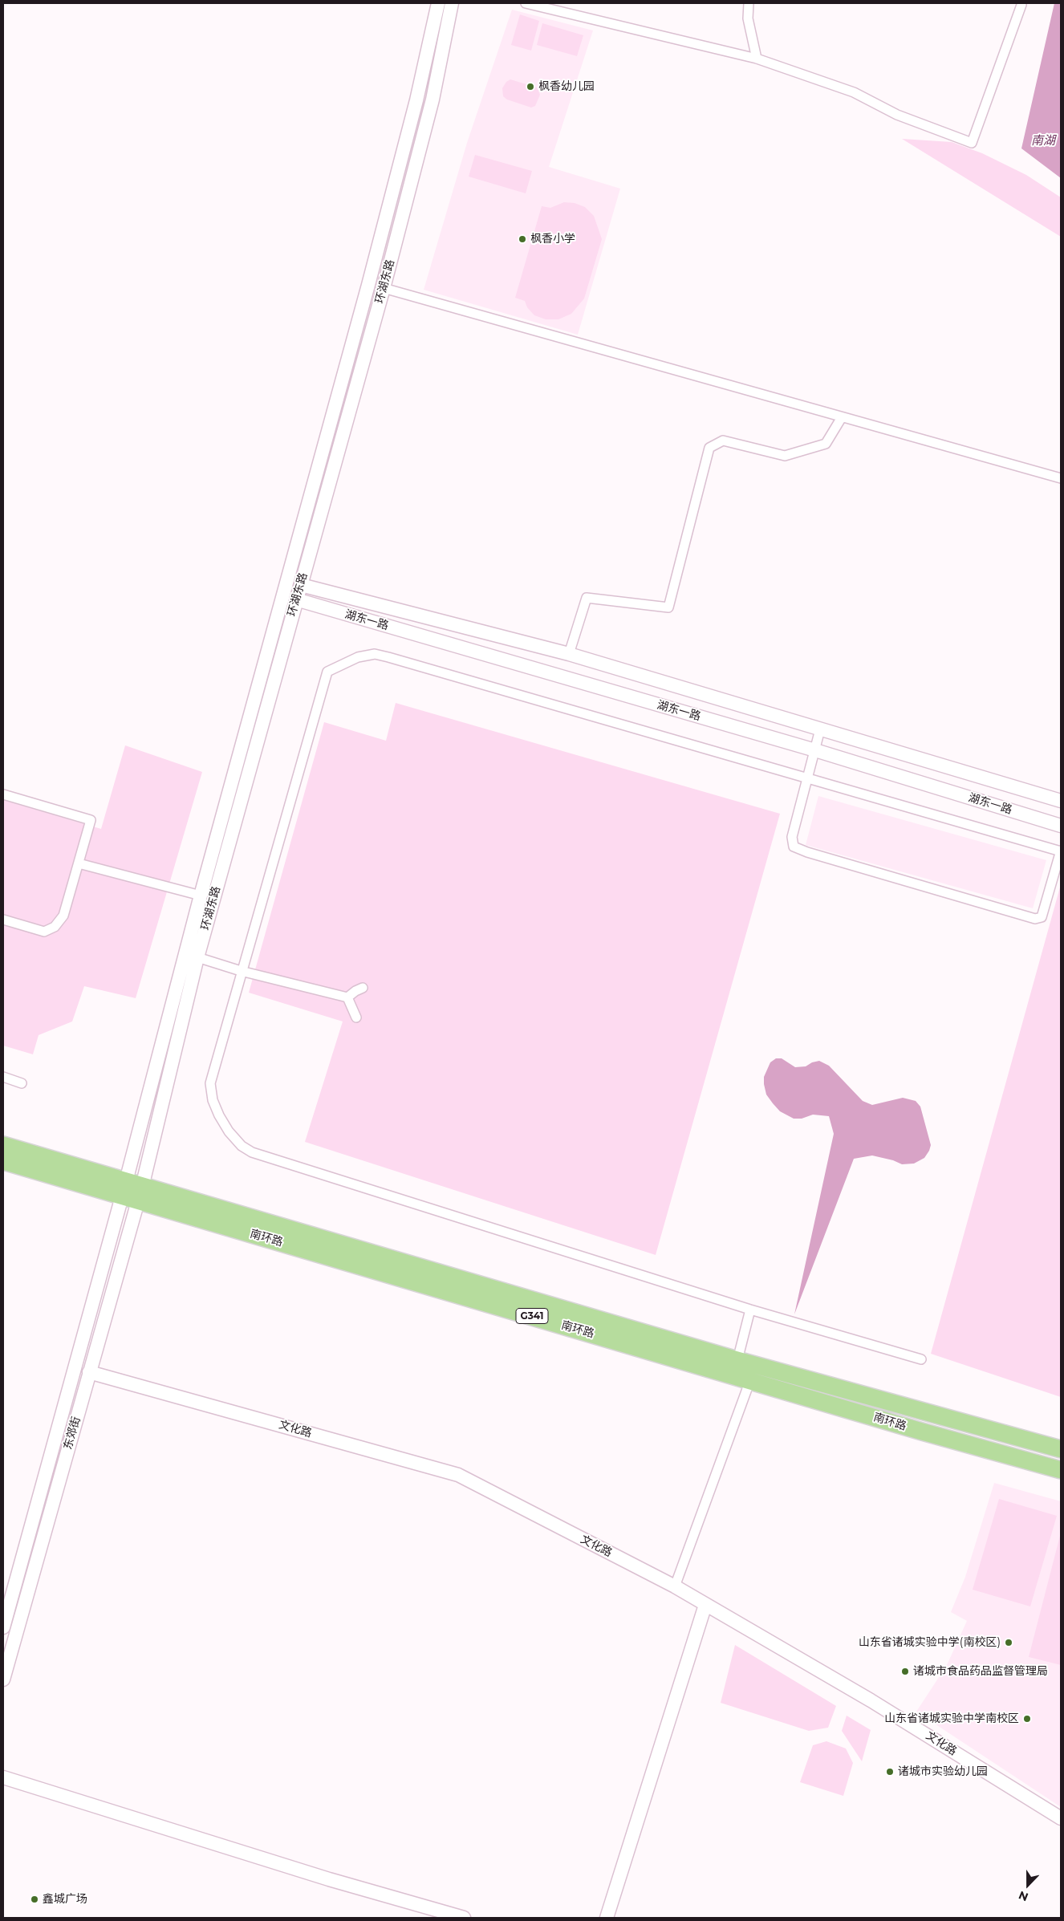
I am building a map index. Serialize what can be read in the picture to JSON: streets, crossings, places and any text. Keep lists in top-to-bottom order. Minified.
{"streets":{"highway":["南环路","G341"],"main road":["环湖东路","湖东一路","文化路","东郊街"]},"crossings":[["环湖东路","湖东一路"],["环湖东路","南环路"],["环湖东路","东郊街"],["南环路","东郊街"],["文化路","东郊街"]],"water":["南湖"],"places":["枫香幼儿园","枫香小学","山东省诸城实验中学(南校区)","诸城市食品药品监督管理局","山东省诸城实验中学南校区","诸城市实验幼儿园","鑫城广场"],"north":"bottom"}
